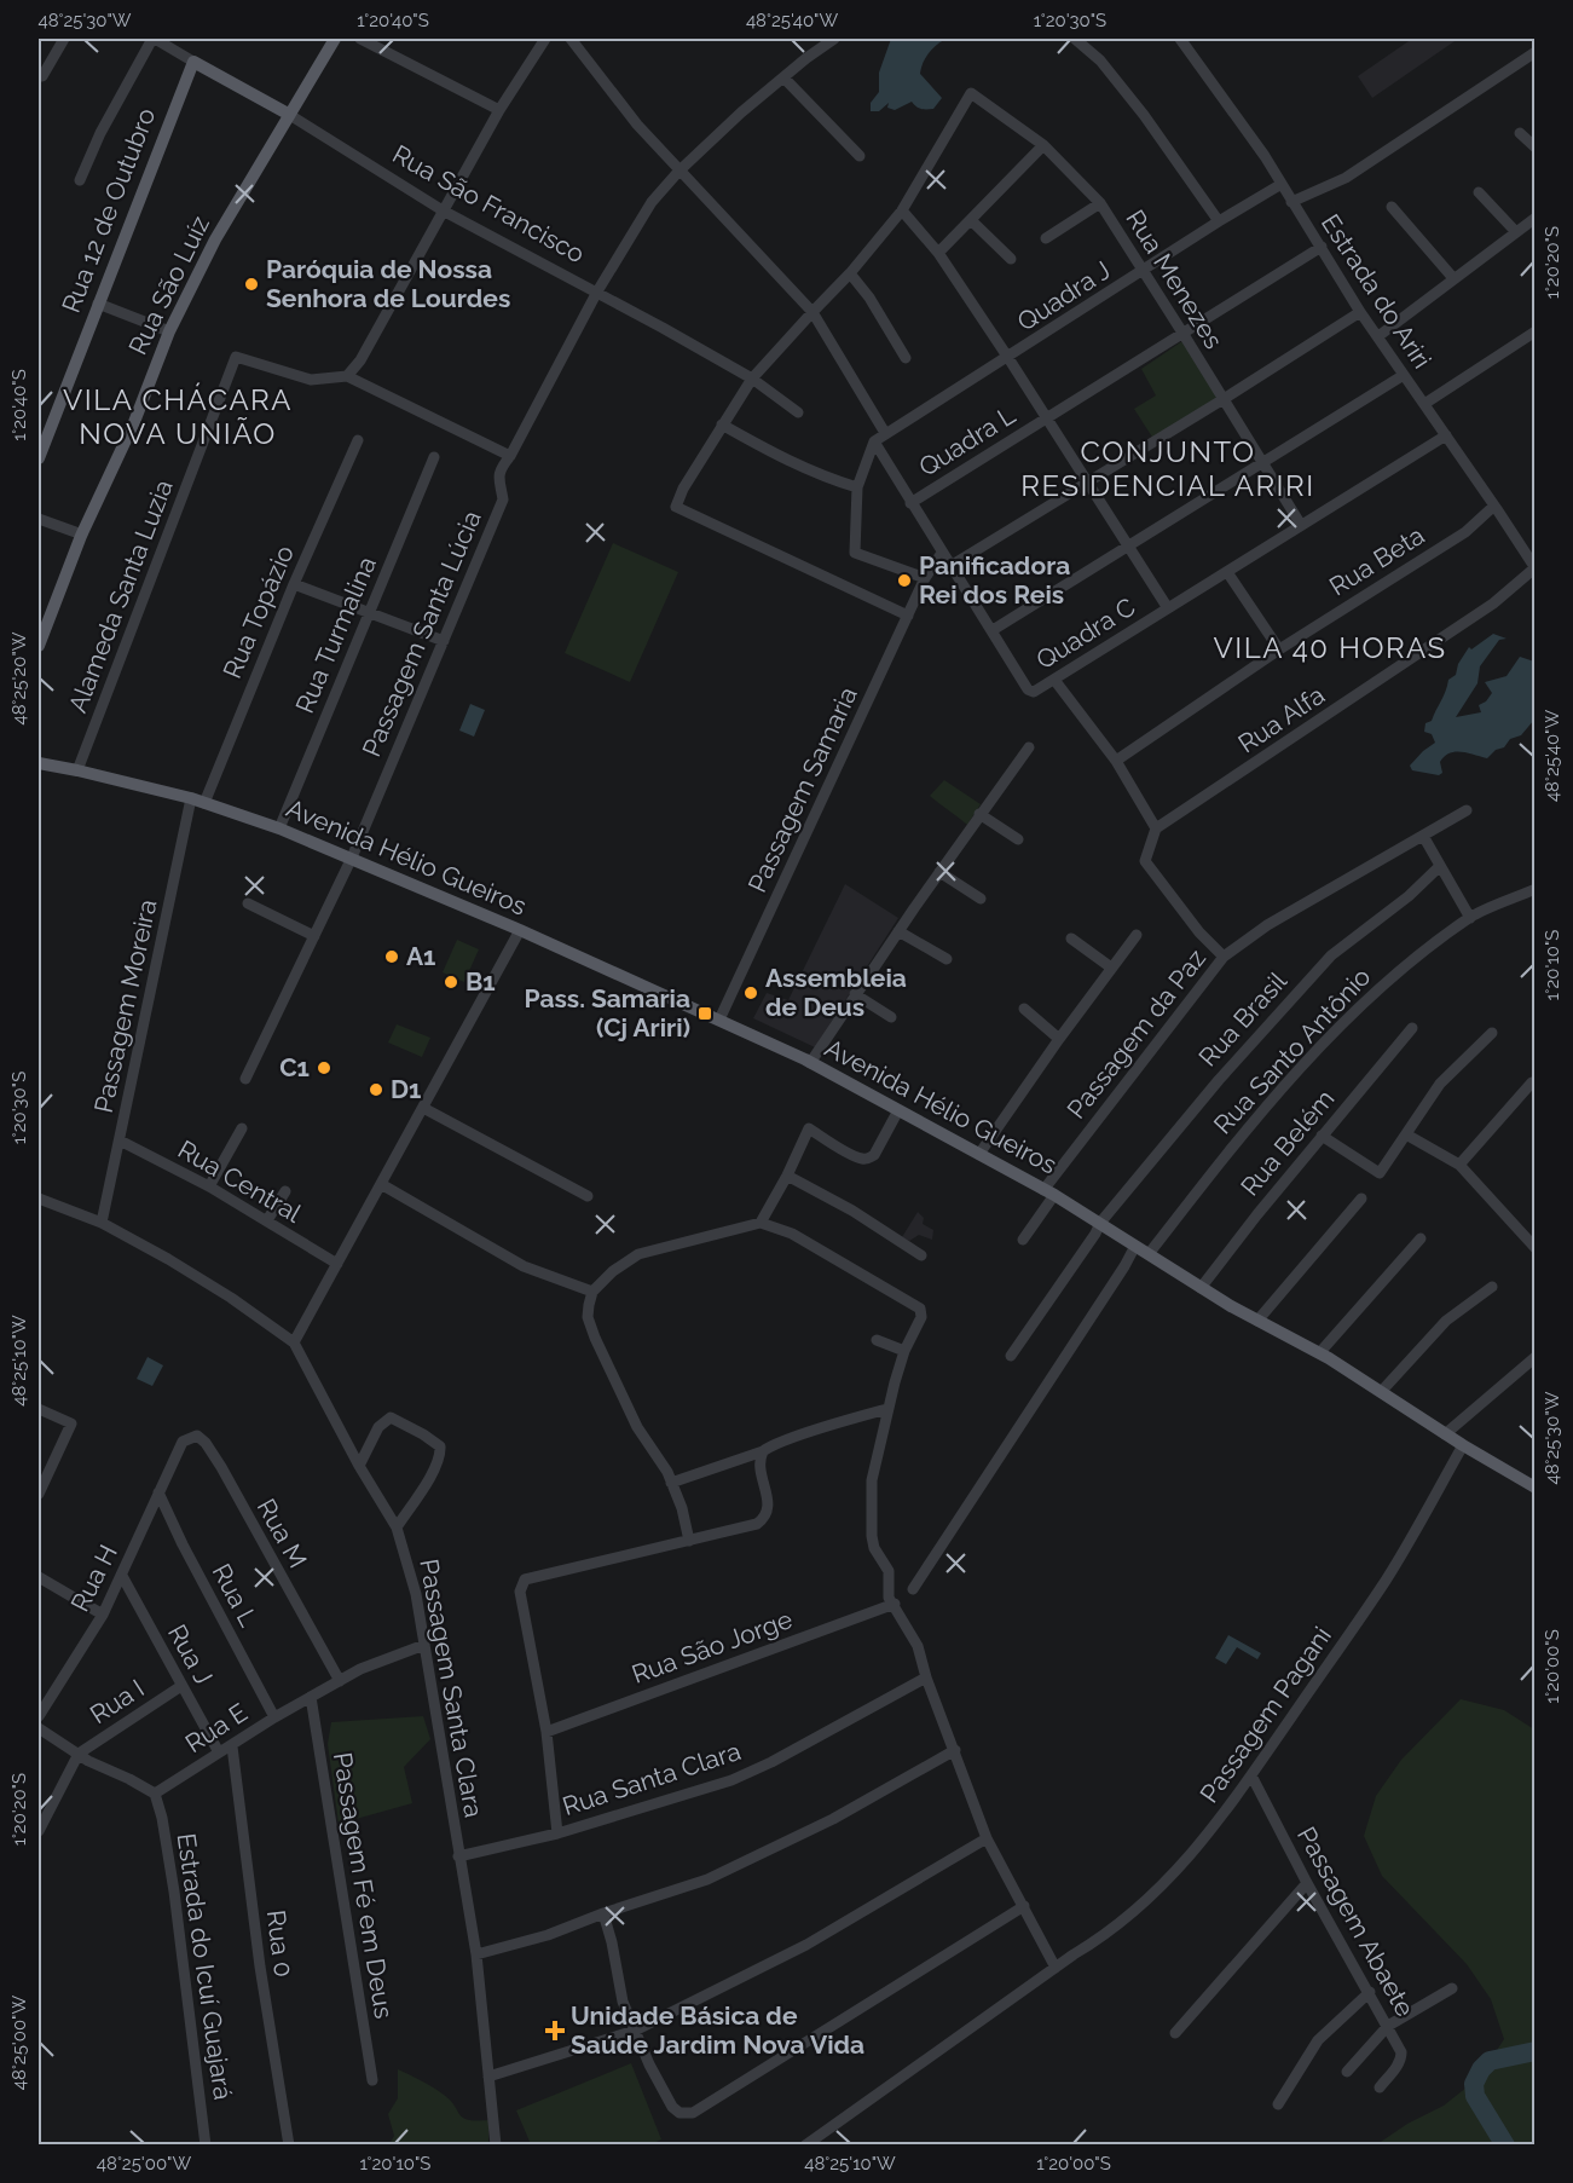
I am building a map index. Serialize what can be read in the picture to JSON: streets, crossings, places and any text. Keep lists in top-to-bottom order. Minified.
{"streets":{"main road":["Rua São Francisco","Rua 12 de Outubro","Rua São Luíz","Avenida Hélio Gueiros"],"street":["Rua Menezes","Estrada do Ariri","Quadra J","Quadra L","Rua Beta","Alameda Santa Luzia","Rua Topázio","Passagem Santa Lúcia","Quadra C","Rua Turmalina","Rua Alfa","Passagem Samaria","Passagem Moreira","Rua Brasil","Passagem da Paz","Rua Santo Antônio","Rua Belém","Rua Central","Rua M","Rua H","Rua L","Rua São Jorge","Rua J","Passagem Santa Clara","Rua I","Passagem Pagani","Rua E","Rua Santa Clara","Passagem Fé em Deus","Passagem Abaete","Rua 0","Estrada do Icuí Guajará"]},"crossings":[["Rua São Francisco","Rua 12 de Outubro"],["Rua São Francisco","Rua São Luíz"],["Rua São Francisco","Passagem Santa Lúcia"],["Rua Menezes","Quadra J"],["Rua Menezes","Quadra C"],["Estrada do Ariri","Quadra J"],["Estrada do Ariri","Rua Beta"],["Estrada do Ariri","Quadra C"],["Estrada do Ariri","Rua Alfa"],["Quadra J","Quadra L"],["Alameda Santa Luzia","Avenida Hélio Gueiros"],["Rua Topázio","Avenida Hélio Gueiros"],["Rua Topázio","Passagem Moreira"],["Passagem Santa Lúcia","Avenida Hélio Gueiros"],["Rua Turmalina","Avenida Hélio Gueiros"],["Passagem Samaria","Avenida Hélio Gueiros"],["Avenida Hélio Gueiros","Passagem Moreira"],["Avenida Hélio Gueiros","Rua Brasil"],["Avenida Hélio Gueiros","Passagem da Paz"],["Avenida Hélio Gueiros","Rua Santo Antônio"],["Avenida Hélio Gueiros","Rua Belém"],["Avenida Hélio Gueiros","Passagem Pagani"],["Passagem Moreira","Rua Central"],["Passagem Moreira","Passagem Santa Clara"],["Rua M","Rua H"],["Rua M","Rua E"],["Rua H","Rua L"],["Rua H","Rua J"],["Rua L","Rua E"],["Rua J","Rua I"],["Rua J","Rua E"],["Passagem Santa Clara","Rua E"],["Passagem Santa Clara","Rua Santa Clara"],["Passagem Pagani","Passagem Abaete"],["Rua E","Passagem Fé em Deus"],["Rua E","Rua 0"],["Rua E","Estrada do Icuí Guajará"]],"districts":["VILA CHÁCARA NOVA UNIÃO","CONJUNTO RESIDENCIAL ARIRI","VILA 40 HORAS"],"places":{"other":["Paróquia de Nossa Senhora de Lourdes","Panificadora Rei dos Reis","A1","B1","Assembleia de Deus","C1","D1"],"transit":["Pass. Samaria (Cj Ariri)"],"health":["Unidade Básica de Saúde Jardim Nova Vida"]},"coordinates":["48°25'30\"W","1°20'40\"S","48°25'40\"W","1°20'30\"S","1°20'20\"S","48°25'20\"W","1°20'10\"S","48°25'10\"W","1°20'00\"S","48°25'00\"W"]}
